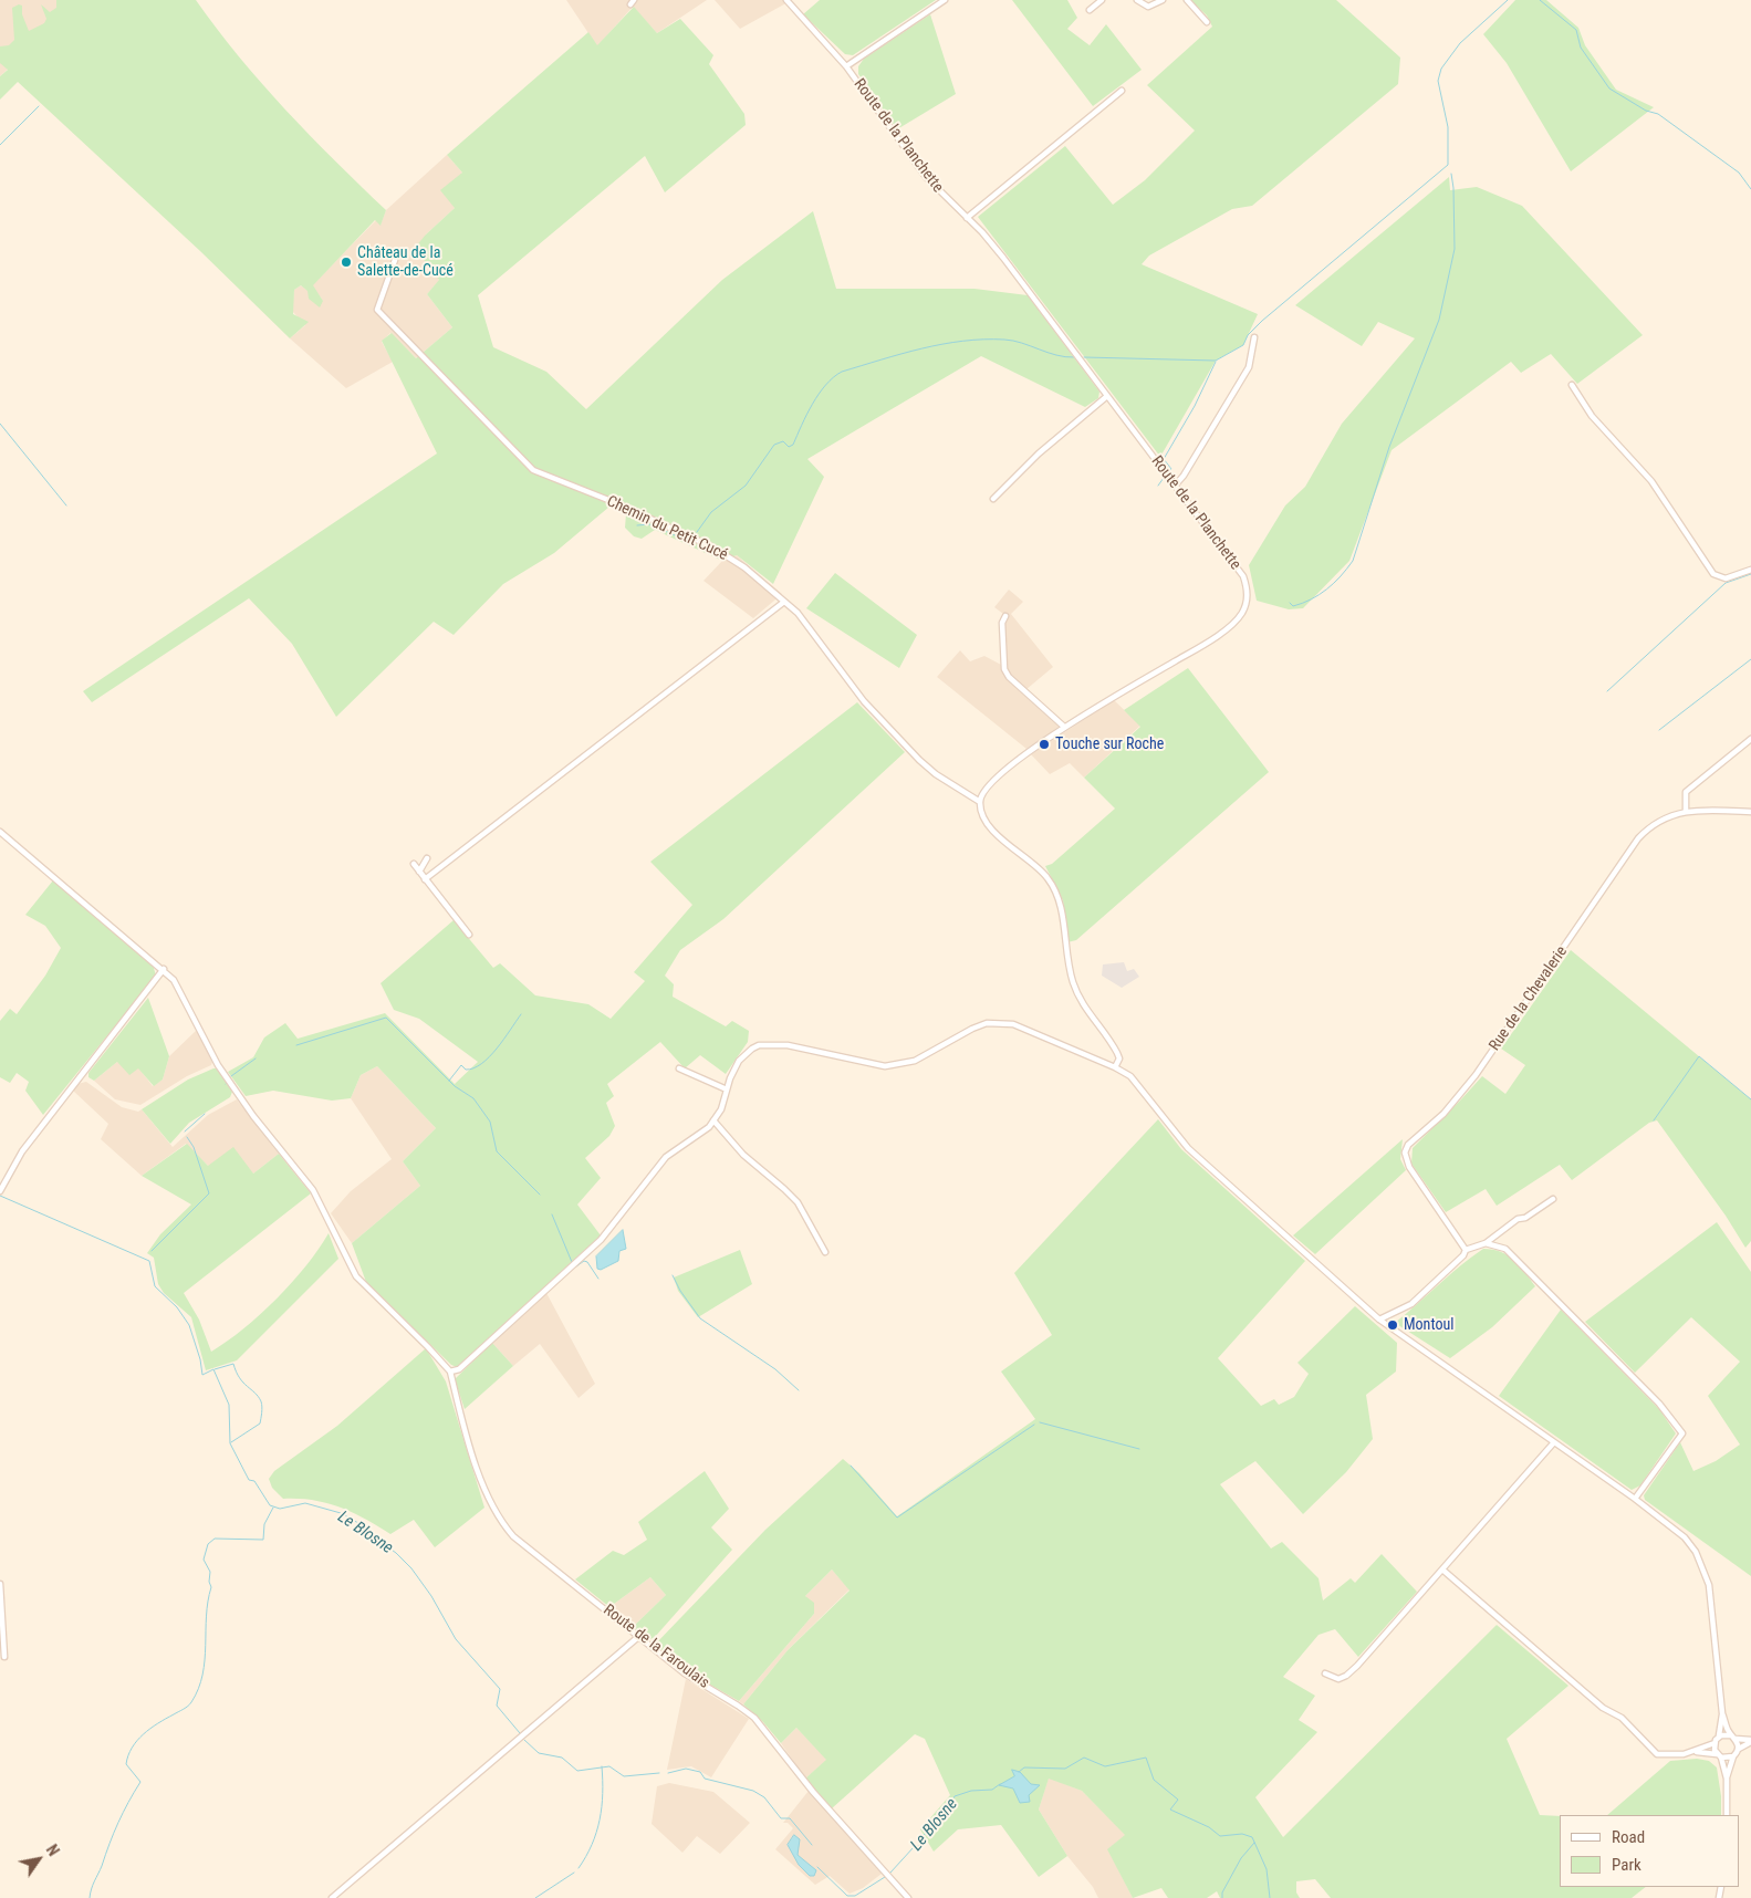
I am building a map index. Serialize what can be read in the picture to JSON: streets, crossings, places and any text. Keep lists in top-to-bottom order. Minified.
{"streets":{"street":["Route de la Planchette","Chemin du Petit Cucé","Rue de la Chevalerie","Route de la Faroulais"]},"crossings":[["Route de la Planchette","Chemin du Petit Cucé"]],"water":["Le Blosne"],"places":["Château de la Salette-de-Cucé","Touche sur Roche","Montoul"],"legend":["Road","Park"],"north":"top right"}
